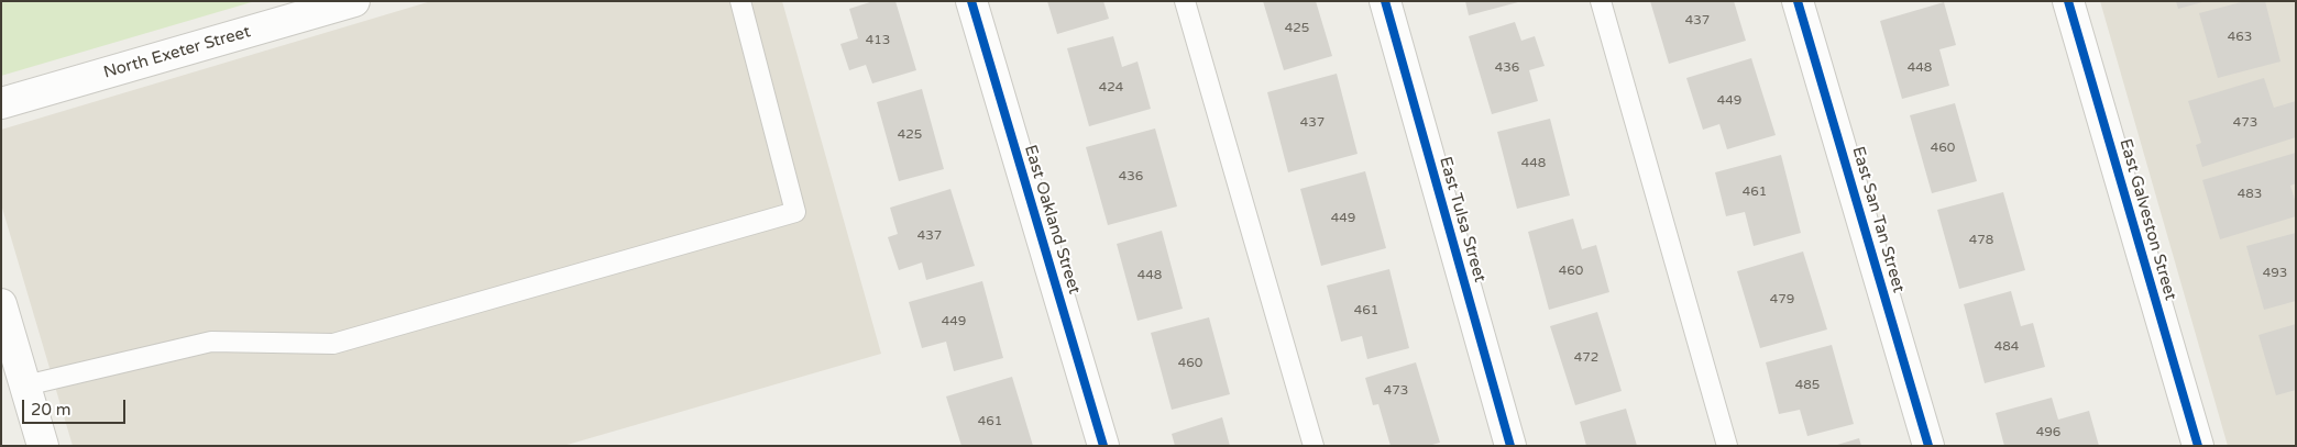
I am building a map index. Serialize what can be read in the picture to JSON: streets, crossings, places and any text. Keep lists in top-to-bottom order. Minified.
{"streets":{"street":["North Exeter Street","East Oakland Street","East Tulsa Street","East San Tan Street","East Galveston Street"]},"house_numbers":["437","425","463","413","436","448","424","449","437","473","425","460","448","436","461","483","449","437","478","460","493","448","479","461","449","484","472","460","485","473","461","496"],"scale_bar":"20 m"}
